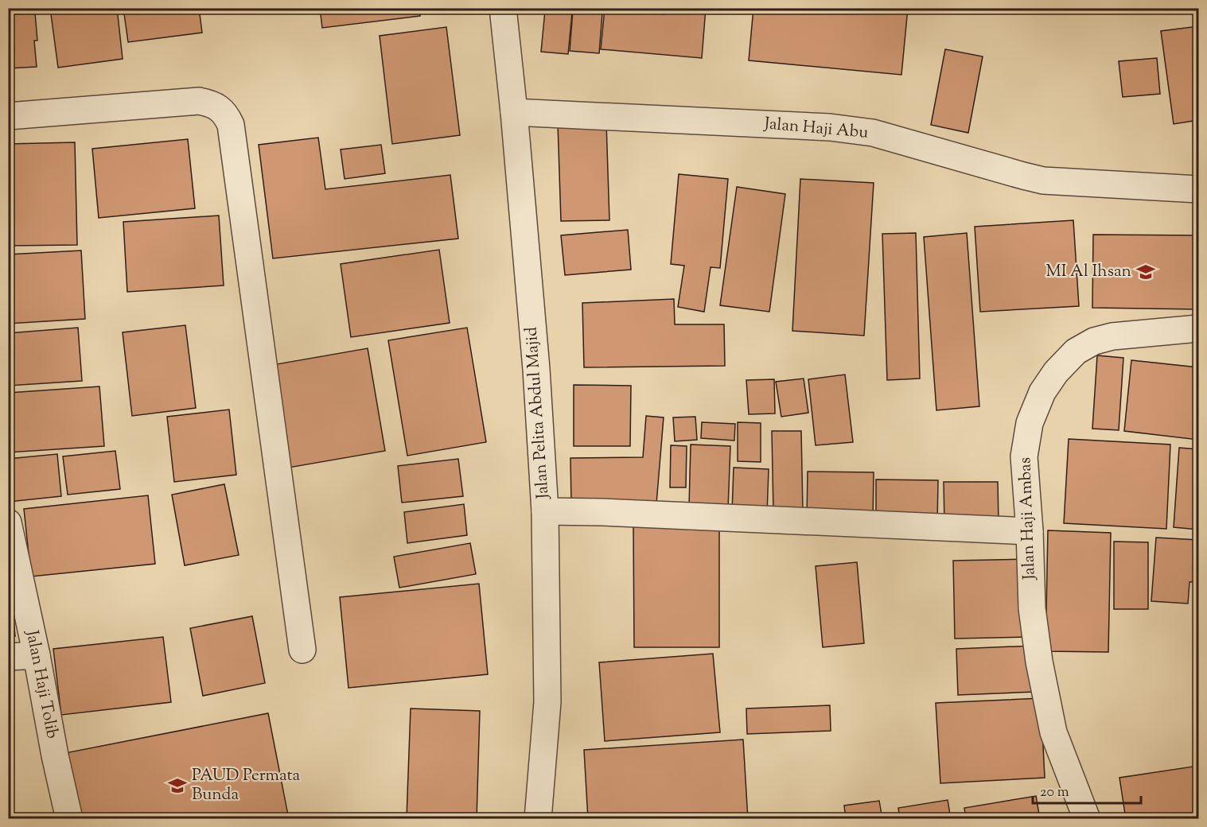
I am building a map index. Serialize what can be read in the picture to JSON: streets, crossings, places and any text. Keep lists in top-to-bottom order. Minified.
{"streets":{"street":["Jalan Haji Abu","Jalan Pelita Abdul Majid","Jalan Haji Ambas","Jalan Haji Tolib"]},"crossings":[["Jalan Haji Abu","Jalan Pelita Abdul Majid"]],"places":{"school or university":["MI Al Ihsan","PAUD Permata Bunda"]},"scale_bar":"20 m"}
